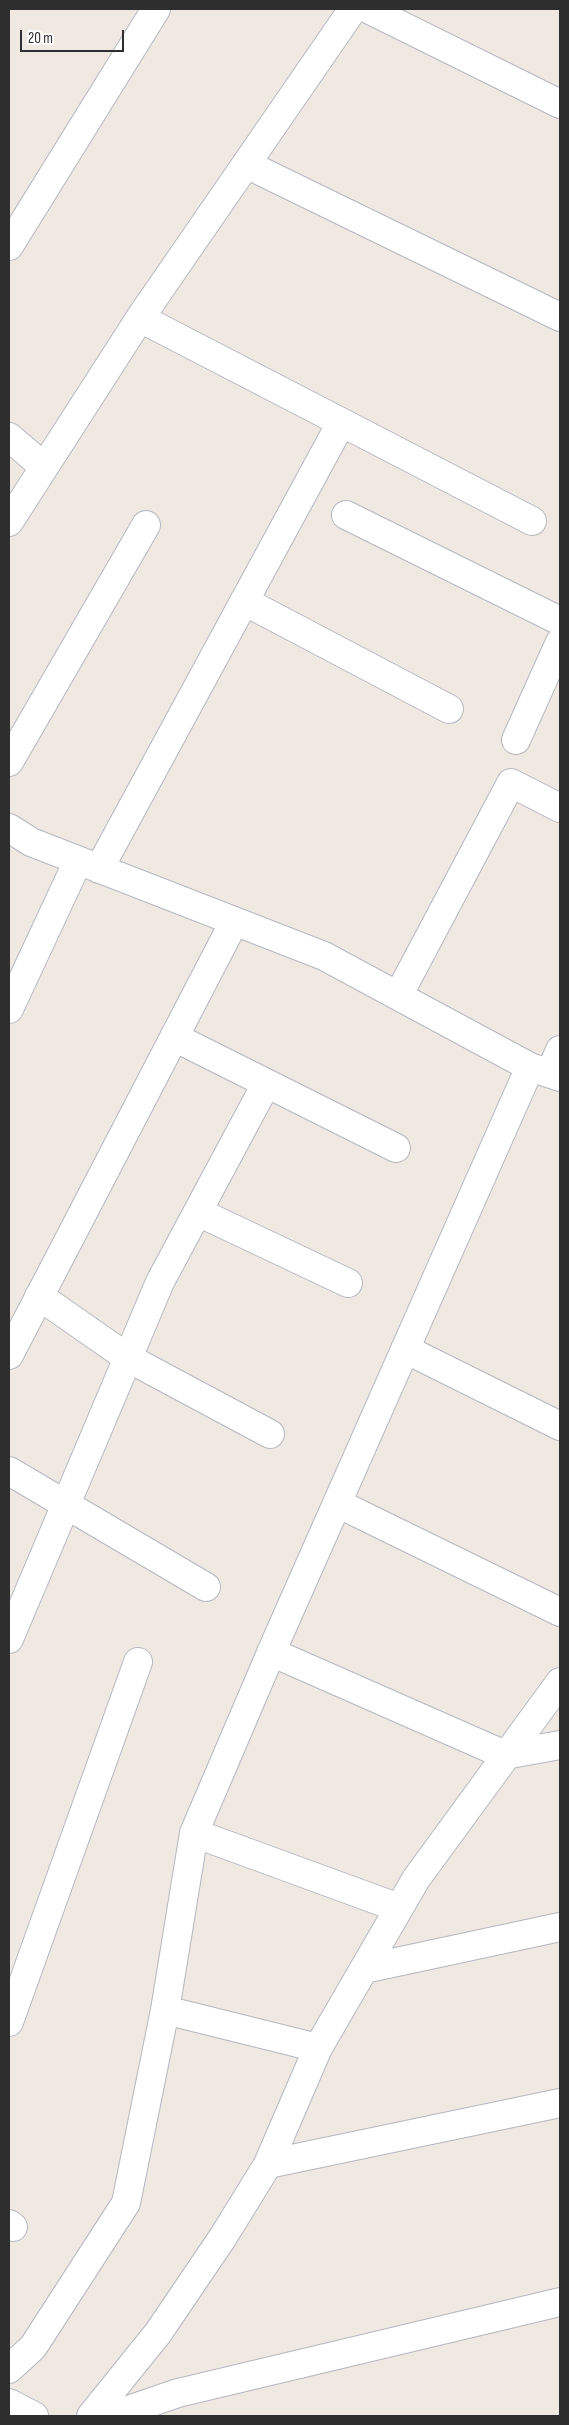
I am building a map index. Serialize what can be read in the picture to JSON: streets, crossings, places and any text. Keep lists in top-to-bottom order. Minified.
{"scale_bar":"20 m"}
